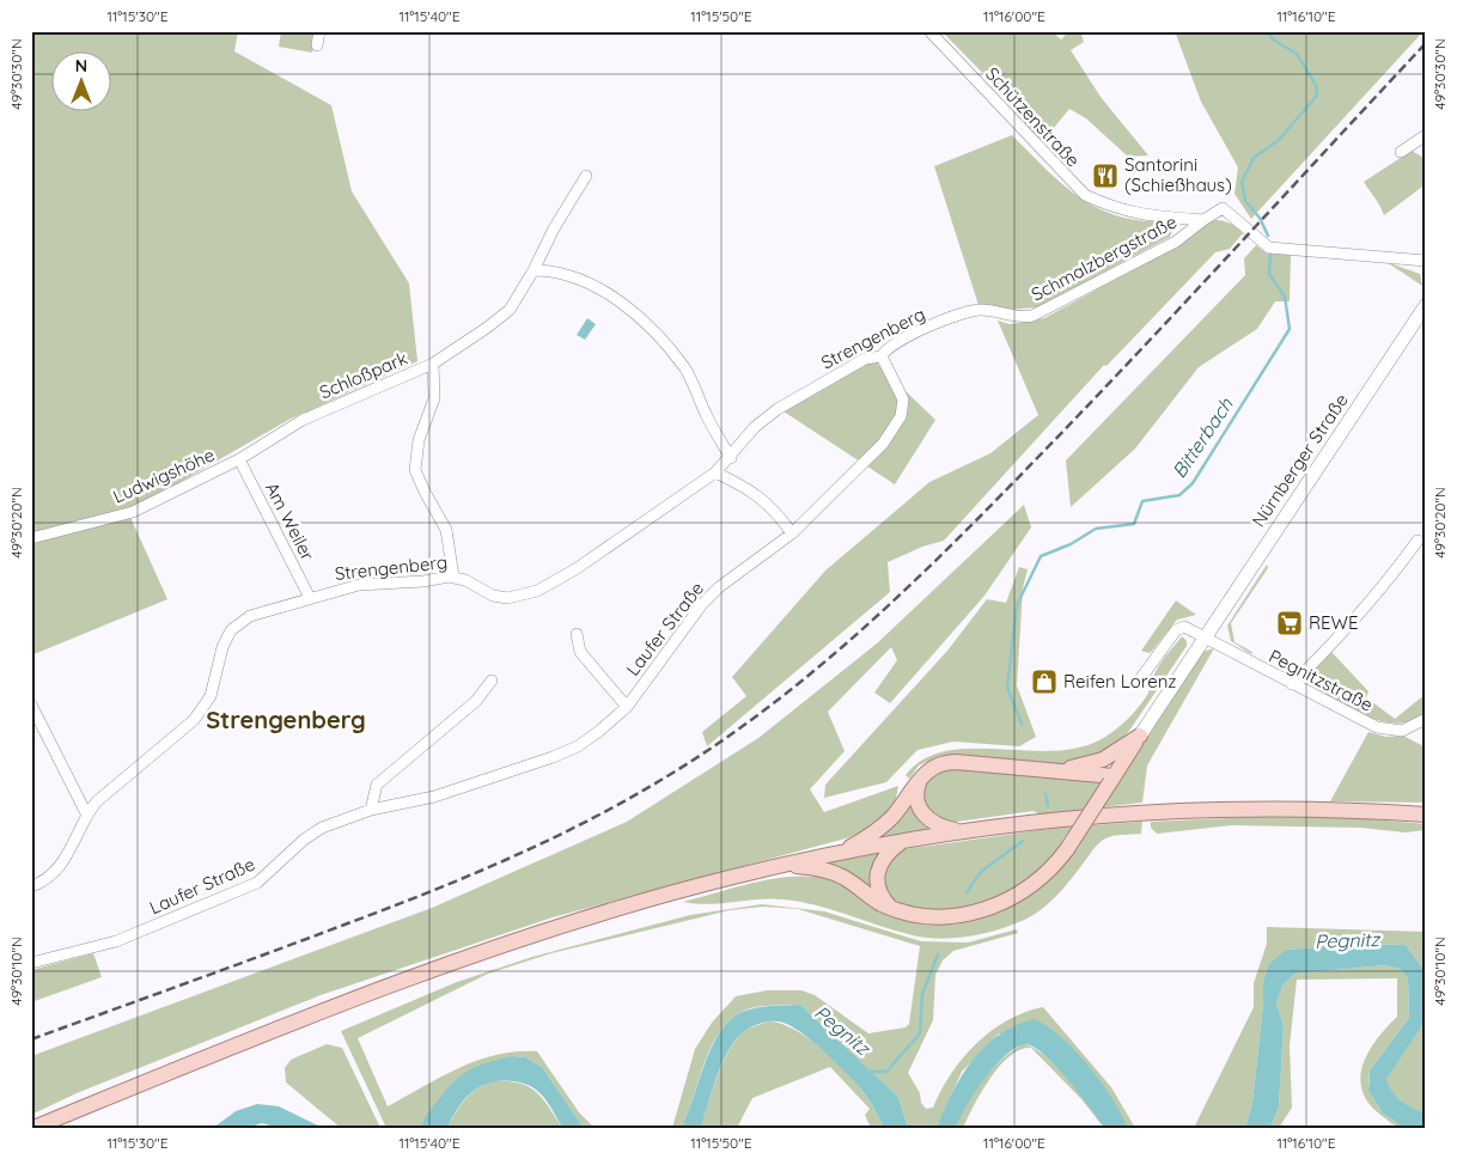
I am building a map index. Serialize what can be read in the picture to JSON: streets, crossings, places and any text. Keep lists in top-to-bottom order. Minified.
{"streets":{"main road":["Nürnberger Straße"],"street":["Schützenstraße","Schmalzbergstraße","Strengenberg","Schloßpark","Ludwigshöhe","Am Weiler","Laufer Straße","Pegnitzstraße"]},"crossings":[["Schützenstraße","Schmalzbergstraße"],["Schmalzbergstraße","Strengenberg"],["Strengenberg","Schloßpark"],["Strengenberg","Am Weiler"],["Strengenberg","Laufer Straße"],["Schloßpark","Ludwigshöhe"],["Schloßpark","Am Weiler"],["Nürnberger Straße","Pegnitzstraße"],["Ludwigshöhe","Am Weiler"]],"districts":["Strengenberg"],"water":["Bitterbach","Pegnitz"],"places":{"restaurant":["Santorini (Schießhaus)"],"supermarket":["REWE"],"shop":["Reifen Lorenz"]},"north":"top","coordinates":["11°15'30\"E","11°15'40\"E","11°15'50\"E","11°16'00\"E","11°16'10\"E","49°30'30\"N","49°30'20\"N","49°30'10\"N"]}
